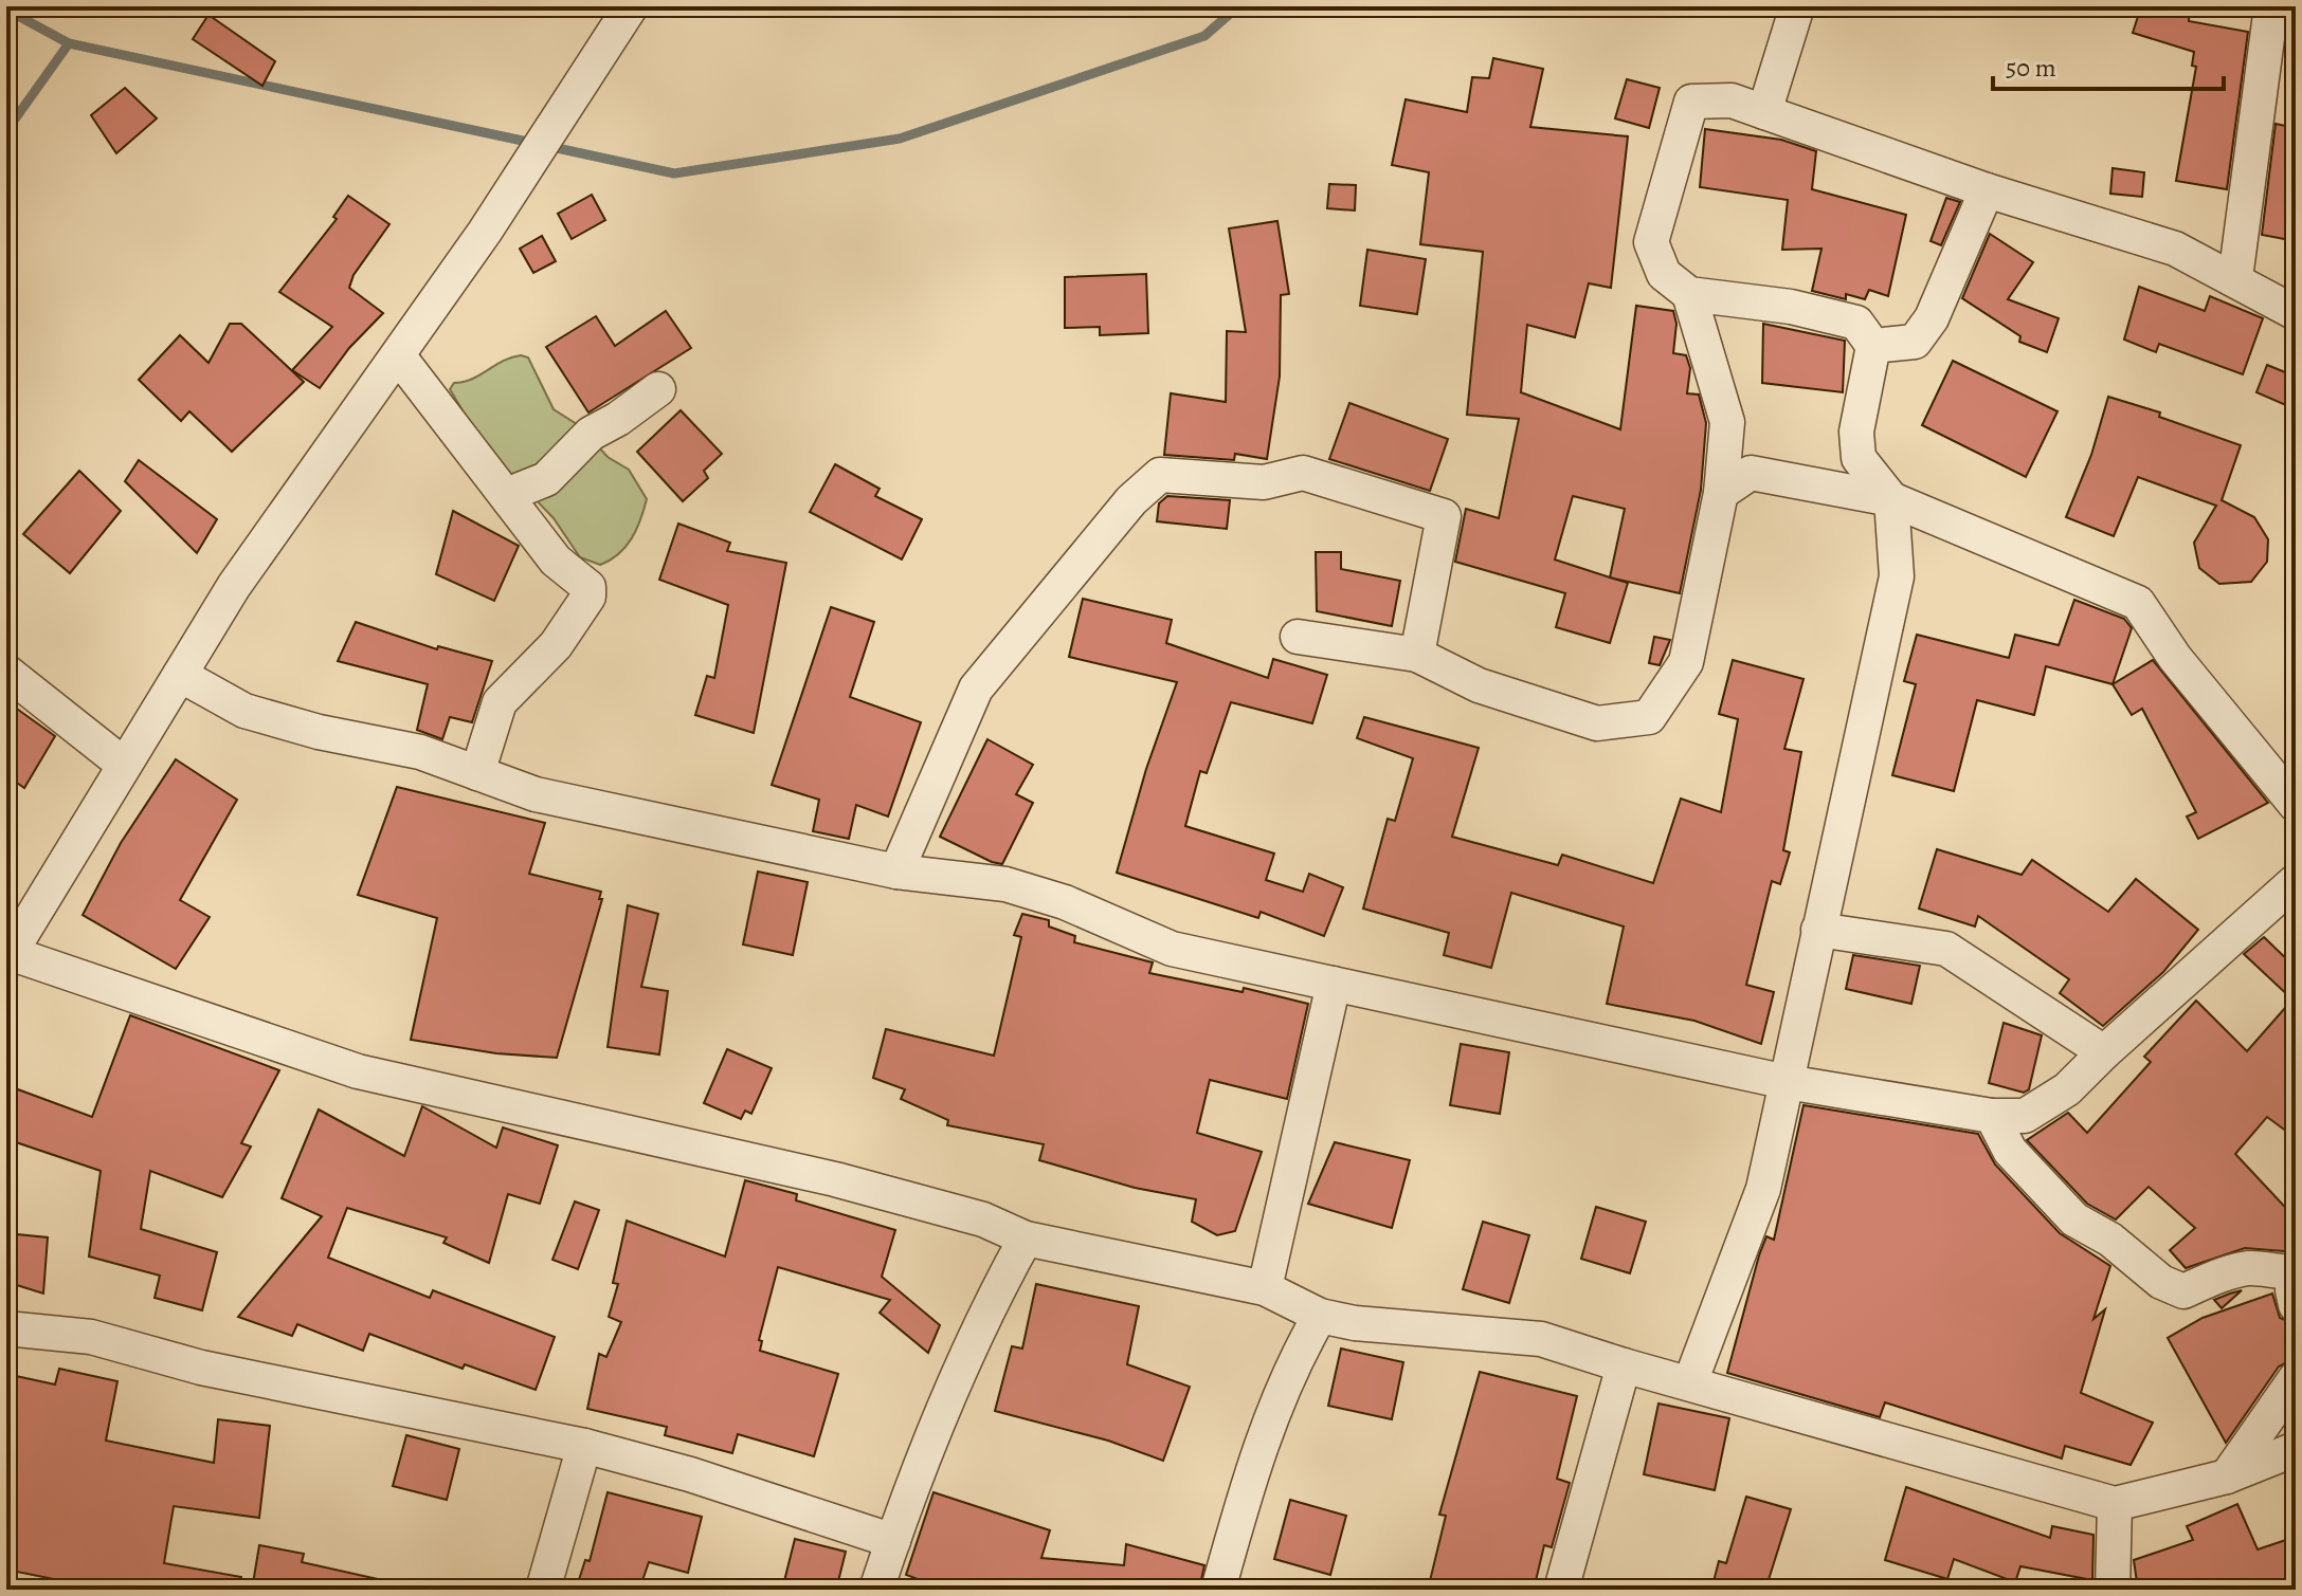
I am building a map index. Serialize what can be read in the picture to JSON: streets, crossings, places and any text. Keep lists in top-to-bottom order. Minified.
{"scale_bar":"50 m"}
